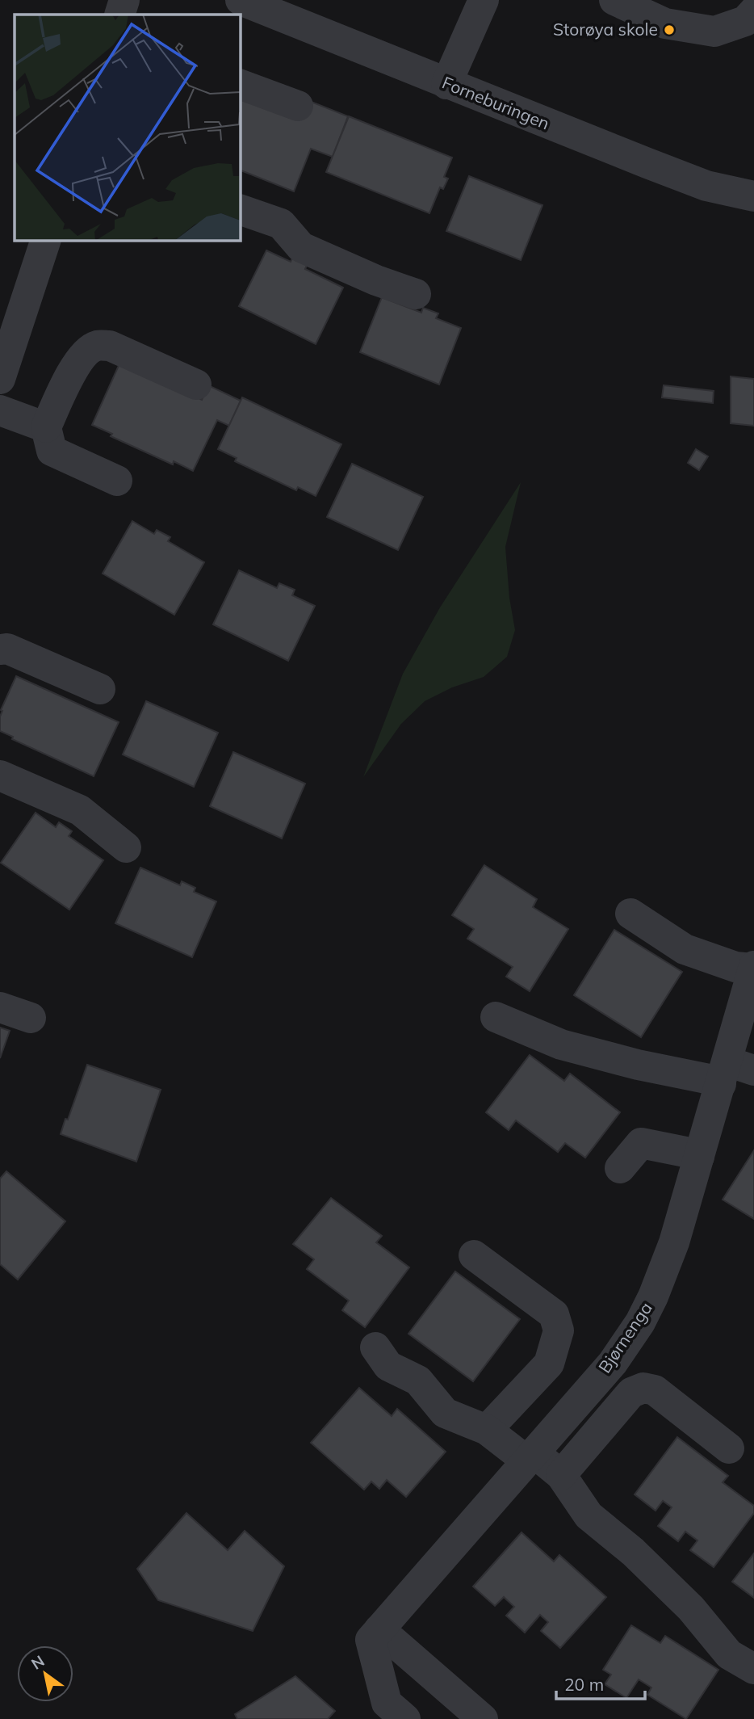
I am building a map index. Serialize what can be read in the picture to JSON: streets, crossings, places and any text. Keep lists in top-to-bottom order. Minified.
{"streets":{"street":["Forneburingen","Bjørnenga"]},"places":["Storøya skole"],"scale_bar":"20 m","north":"top left"}
